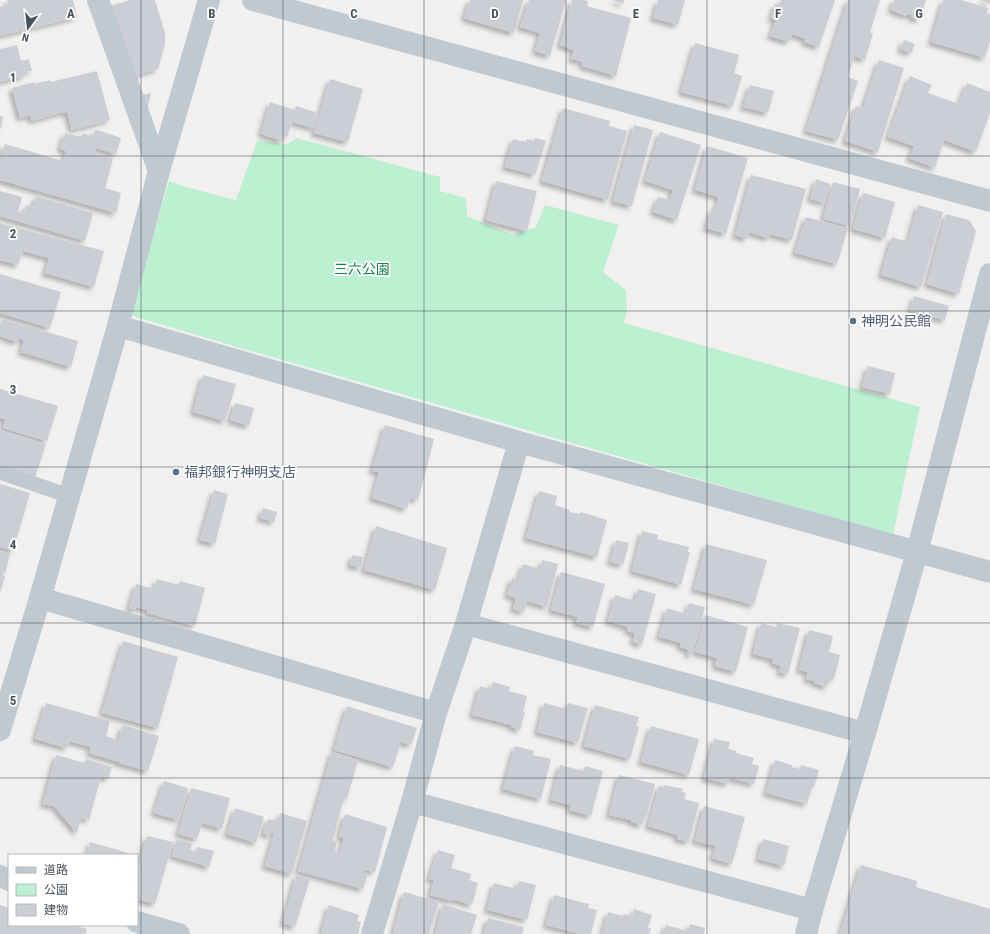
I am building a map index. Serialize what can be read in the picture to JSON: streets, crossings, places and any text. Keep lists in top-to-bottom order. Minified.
{"parks":["三六公園"],"places":["神明公民館","福邦銀行神明支店"],"legend":["道路","公園","建物"],"north":"bottom","grid":{"columns":["A","B","C","D","E","F","G"],"rows":["1","2","3","4","5"]}}
